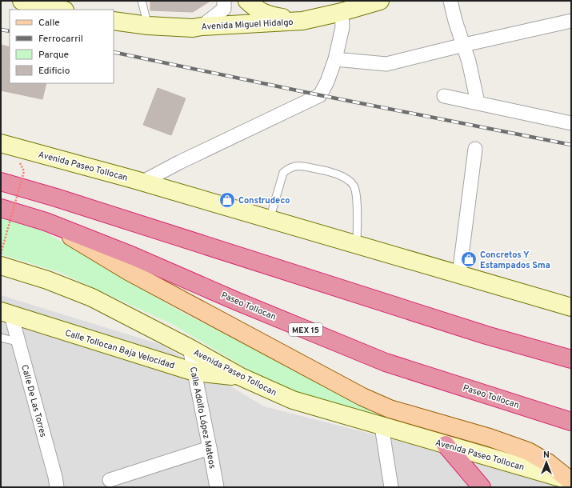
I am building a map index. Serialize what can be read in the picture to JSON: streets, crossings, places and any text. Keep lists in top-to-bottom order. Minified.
{"streets":{"highway":["Paseo Tollocan","MEX 15"],"main road":["Avenida Miguel Hidalgo","Avenida Paseo Tollocan","Calle Tollocan Baja Velocidad"],"street":["Calle De Las Torres","Calle Adolfo López Mateos"]},"crossings":[["Avenida Paseo Tollocan","Calle Tollocan Baja Velocidad"],["Avenida Paseo Tollocan","Calle Adolfo López Mateos"],["Calle Tollocan Baja Velocidad","Calle De Las Torres"],["Calle Tollocan Baja Velocidad","Calle Adolfo López Mateos"]],"places":{"shop":["Construdeco","Concretos Y Estampados Sma"]},"legend":["Calle","Ferrocarril","Parque","Edificio"],"north":"top"}
